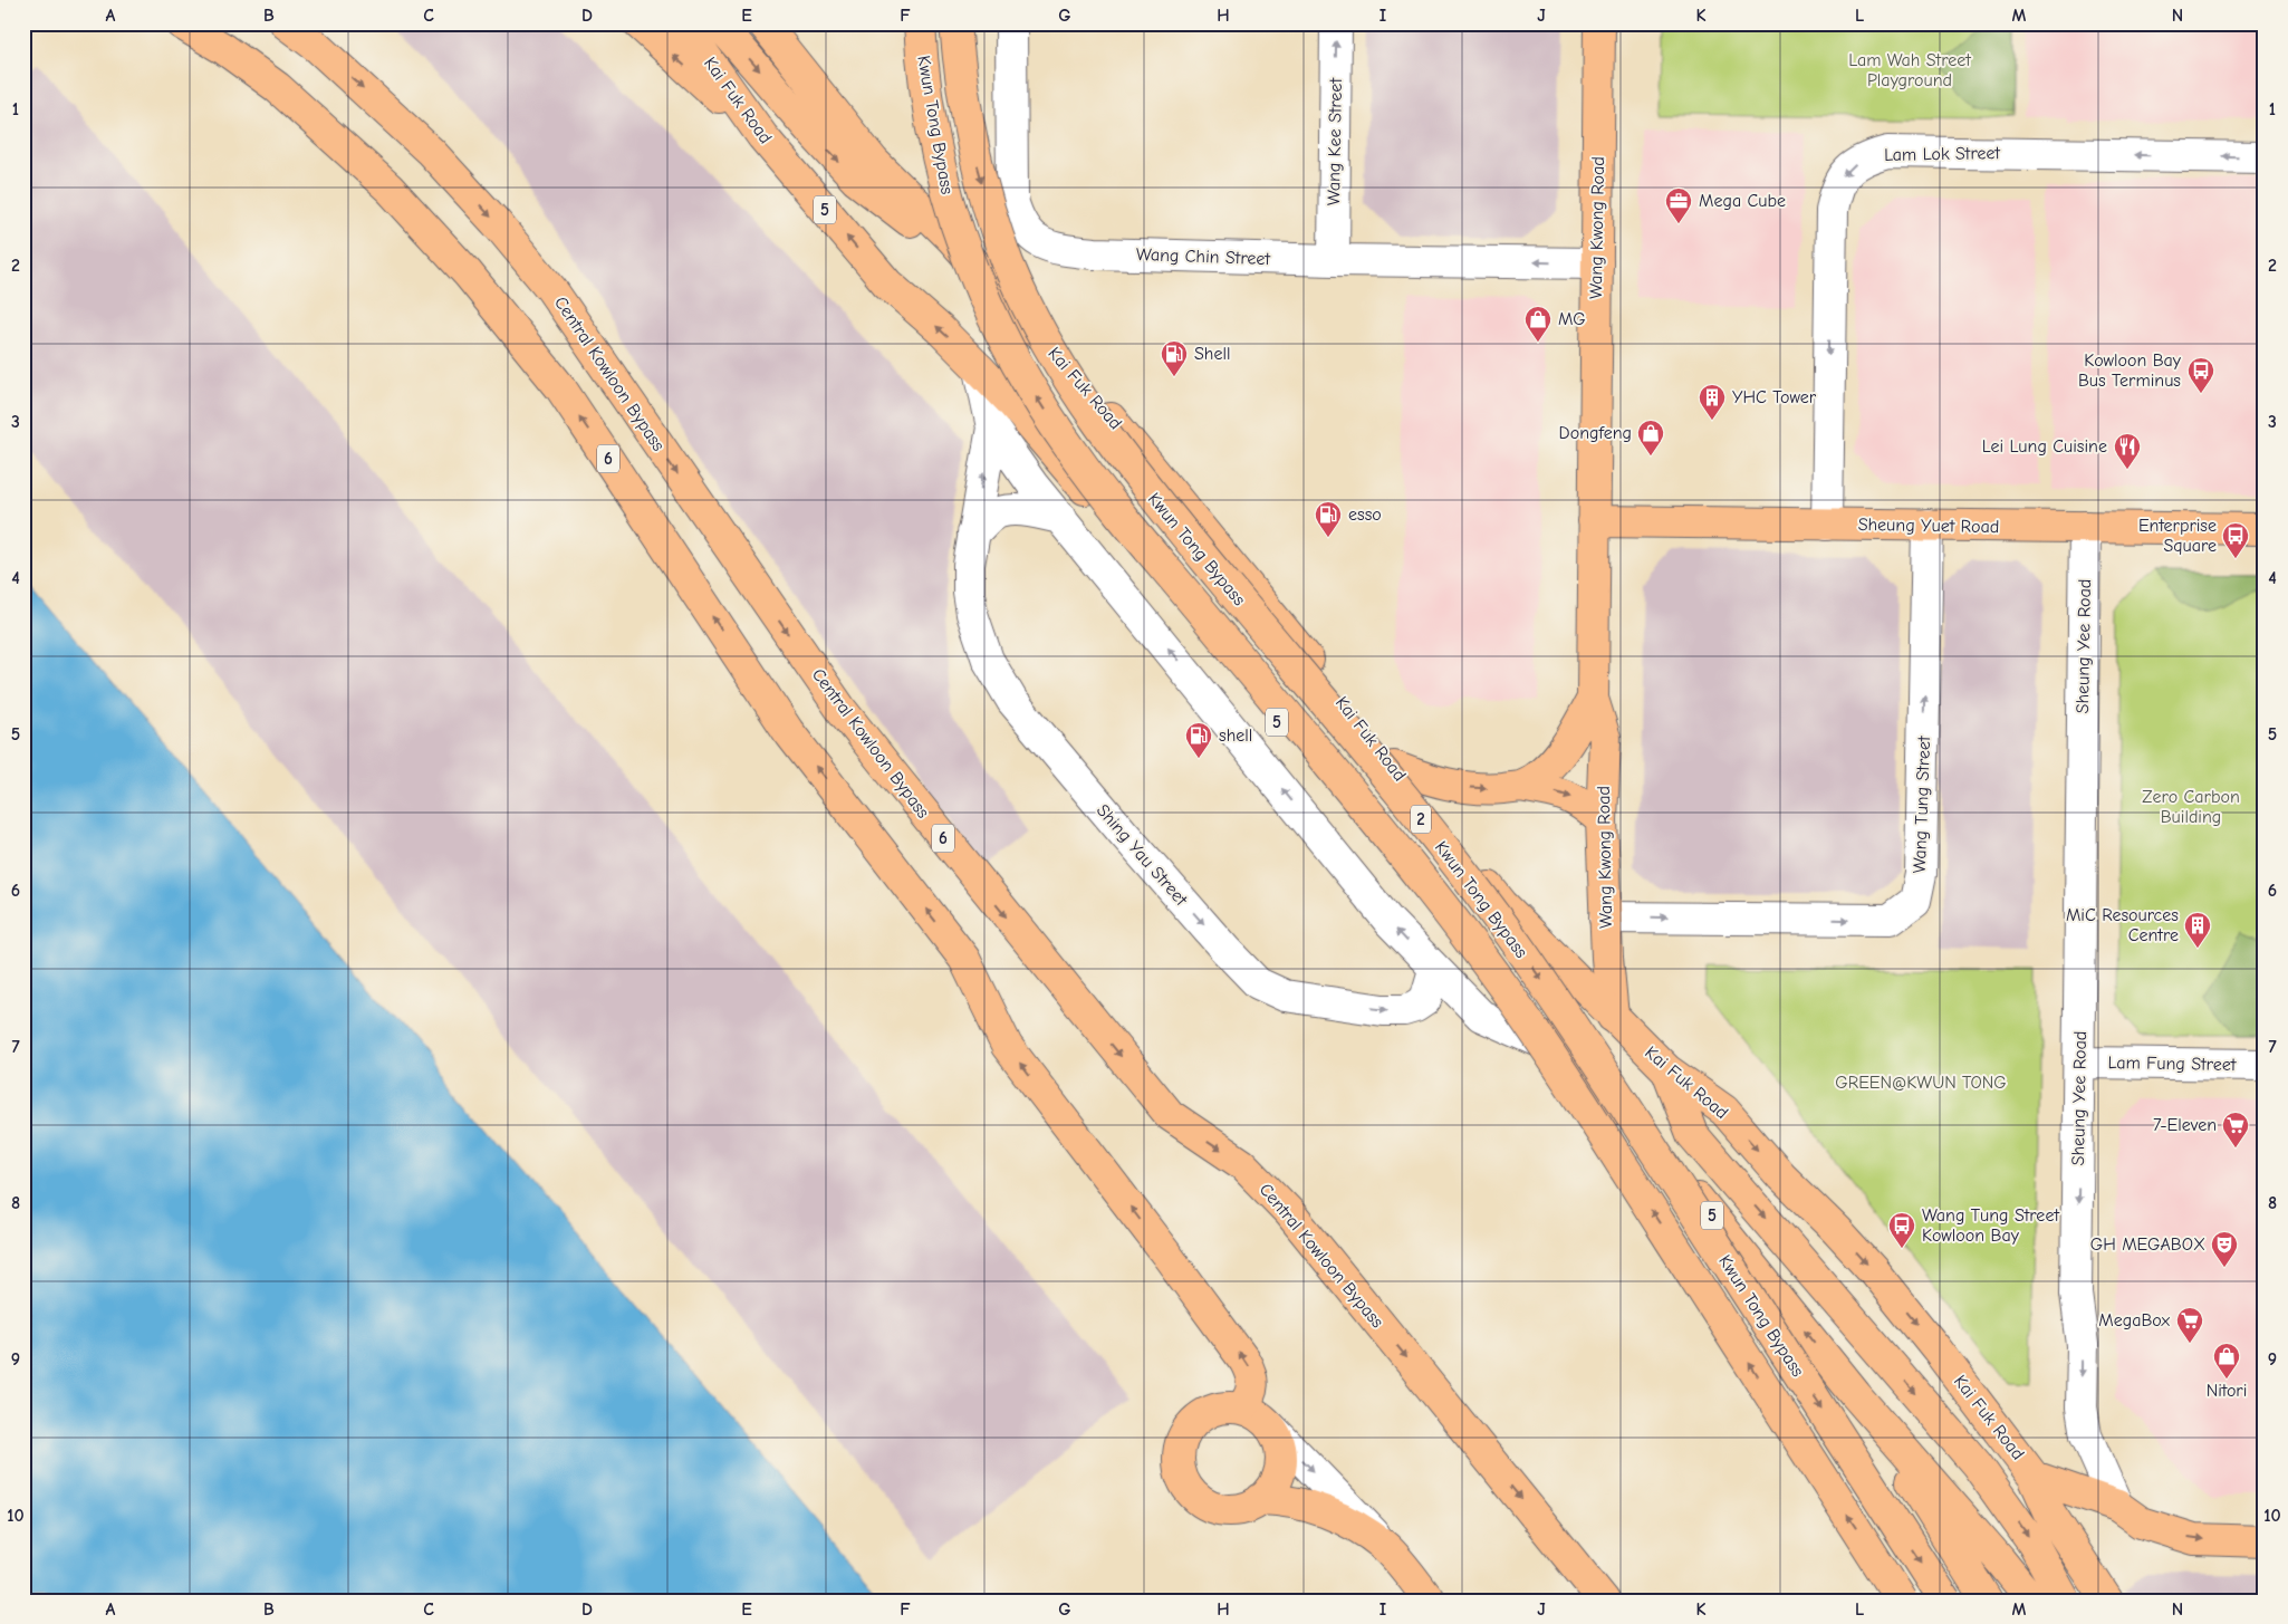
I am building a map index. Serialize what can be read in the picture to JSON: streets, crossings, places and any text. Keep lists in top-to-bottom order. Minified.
{"streets":{"main road":["Kai Fuk Road","Kwun Tong Bypass","5","Wang Kwong Road","Central Kowloon Bypass","6","Sheung Yuet Road","Sheung Yee Road","2"],"street":["Wang Kee Street","Lam Lok Street","Wang Chin Street","Wang Tung Street","Shing Yau Street","Lam Fung Street"]},"crossings":[["Kai Fuk Road","5"],["Kai Fuk Road","Wang Kwong Road"],["Kai Fuk Road","Shing Yau Street"],["Wang Kee Street","Wang Chin Street"],["Lam Lok Street","Sheung Yuet Road"],["Wang Kwong Road","Wang Chin Street"],["Wang Kwong Road","Sheung Yuet Road"],["Wang Kwong Road","Wang Tung Street"],["Sheung Yuet Road","Sheung Yee Road"],["Sheung Yuet Road","Wang Tung Street"],["Sheung Yee Road","Lam Fung Street"]],"one_way":["Wang Kee Street","Sheung Yee Road"],"parks":["Lam Wah Street Playground","Zero Carbon Building","GREEN@KWUN TONG"],"places":{"office":["Mega Cube"],"shop":["MG","Dongfeng","Nitori"],"fuel station":["Shell","esso","shell"],"bus stop":["Kowloon Bay Bus Terminus","Enterprise Square","Wang Tung Street Kowloon Bay"],"building":["YHC Tower","MiC Resources Centre"],"restaurant":["Lei Lung Cuisine"],"supermarket":["7-Eleven","MegaBox"],"theatre":["GH MEGABOX"]},"grid":{"columns":["A","B","C","D","E","F","G","H","I","J","K","L","M","N"],"rows":["1","2","3","4","5","6","7","8","9","10"]}}
